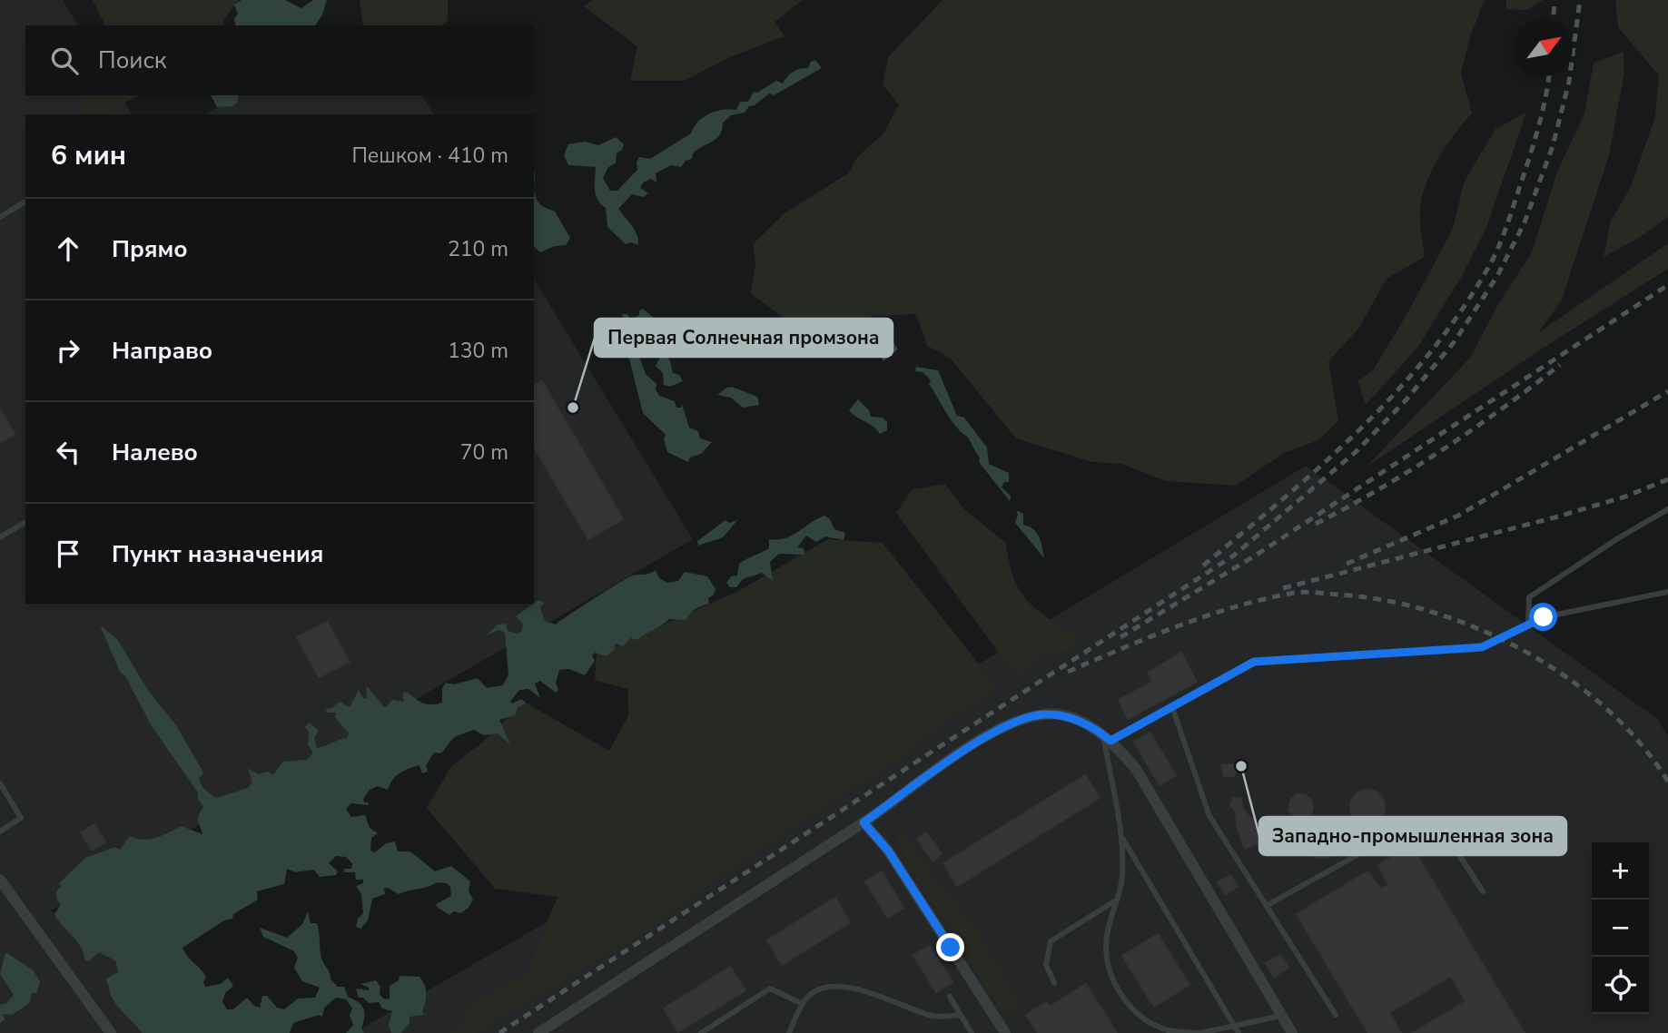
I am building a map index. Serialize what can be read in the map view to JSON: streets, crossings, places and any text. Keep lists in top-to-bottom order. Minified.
{"places":["Первая Солнечная промзона","Западно-промышленная зона"],"north":"top right","page":{"search":"Поиск","heading":["6 мин","Пешком · 410 m"],"list":[["Прямо","210 m"],["Направо","130 m"],["Налево","70 m"],"Пункт назначения"],"map_buttons":["+","−"]}}
